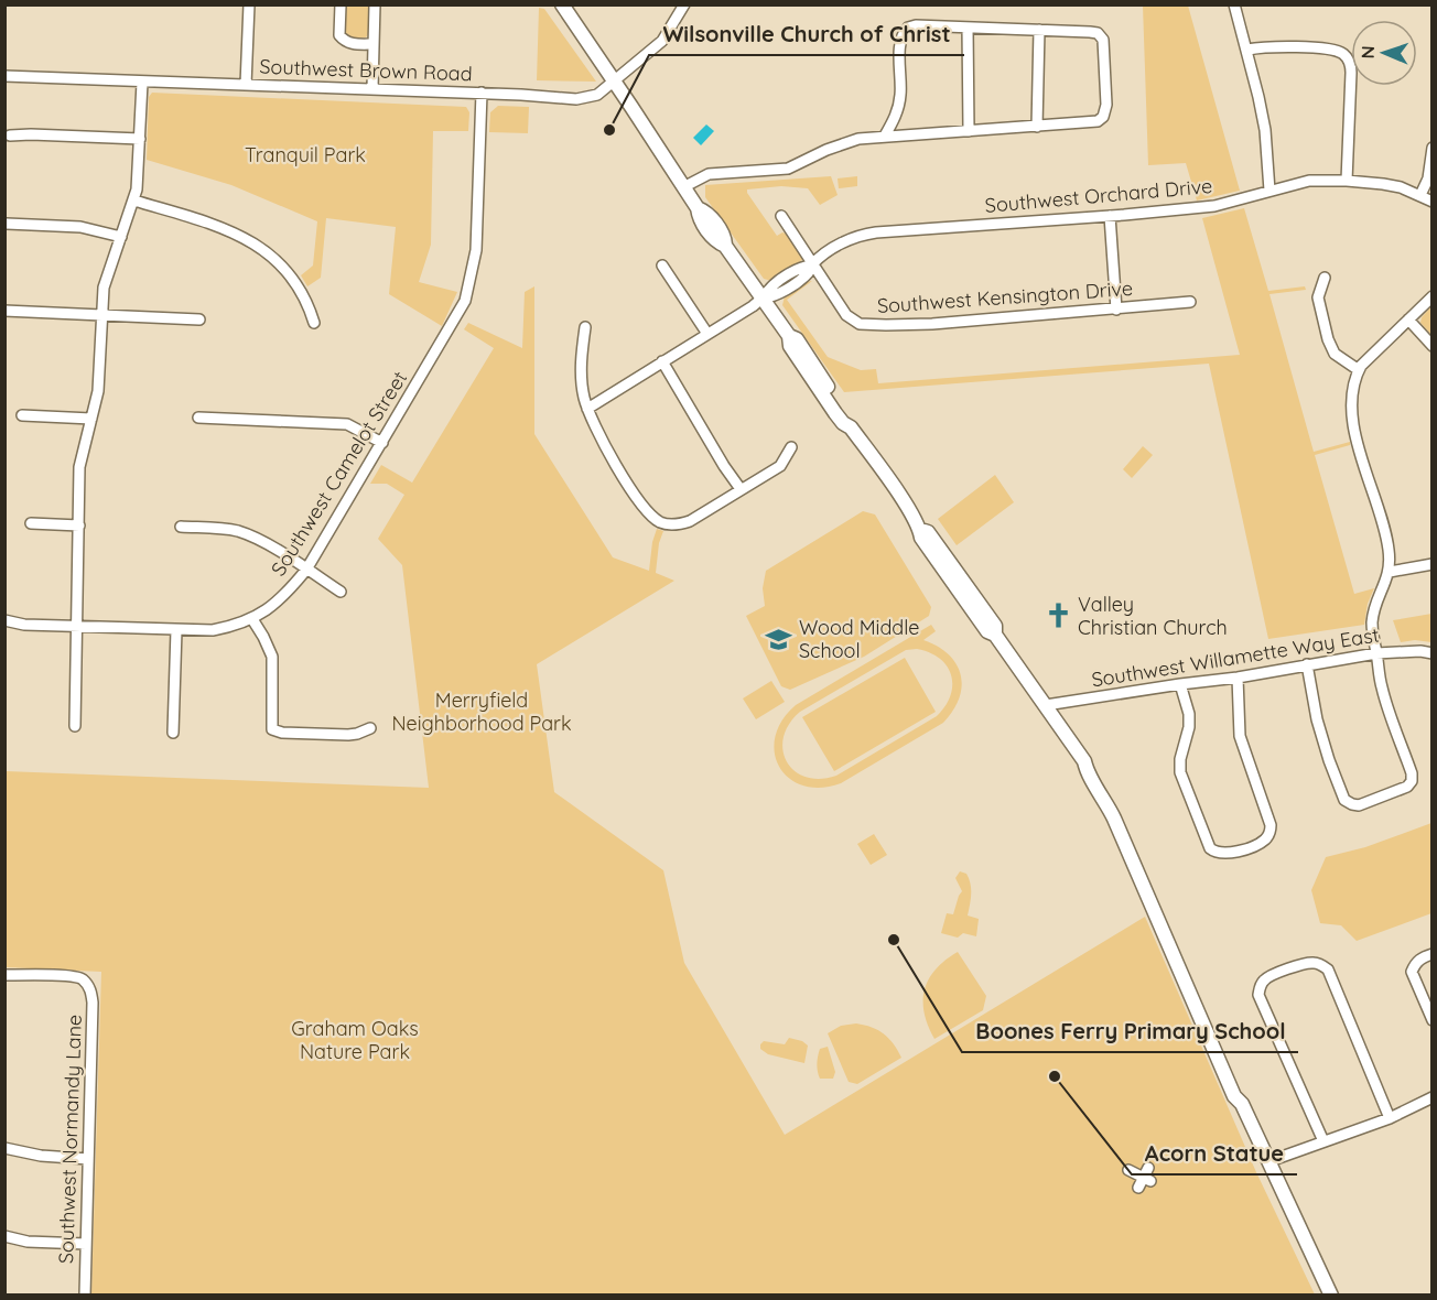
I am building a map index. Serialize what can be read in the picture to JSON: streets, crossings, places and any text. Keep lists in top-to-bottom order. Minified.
{"streets":{"street":["Southwest Brown Road","Southwest Orchard Drive","Southwest Kensington Drive","Southwest Camelot Street","Southwest Willamette Way East","Southwest Normandy Lane"]},"crossings":[["Southwest Brown Road","Southwest Camelot Street"],["Southwest Orchard Drive","Southwest Kensington Drive"]],"parks":["Tranquil Park","Merryfield Neighborhood Park","Graham Oaks Nature Park"],"places":{"other":["Wilsonville Church of Christ","Boones Ferry Primary School","Acorn Statue"],"church":["Valley Christian Church"],"school or university":["Wood Middle School"]},"north":"left"}
